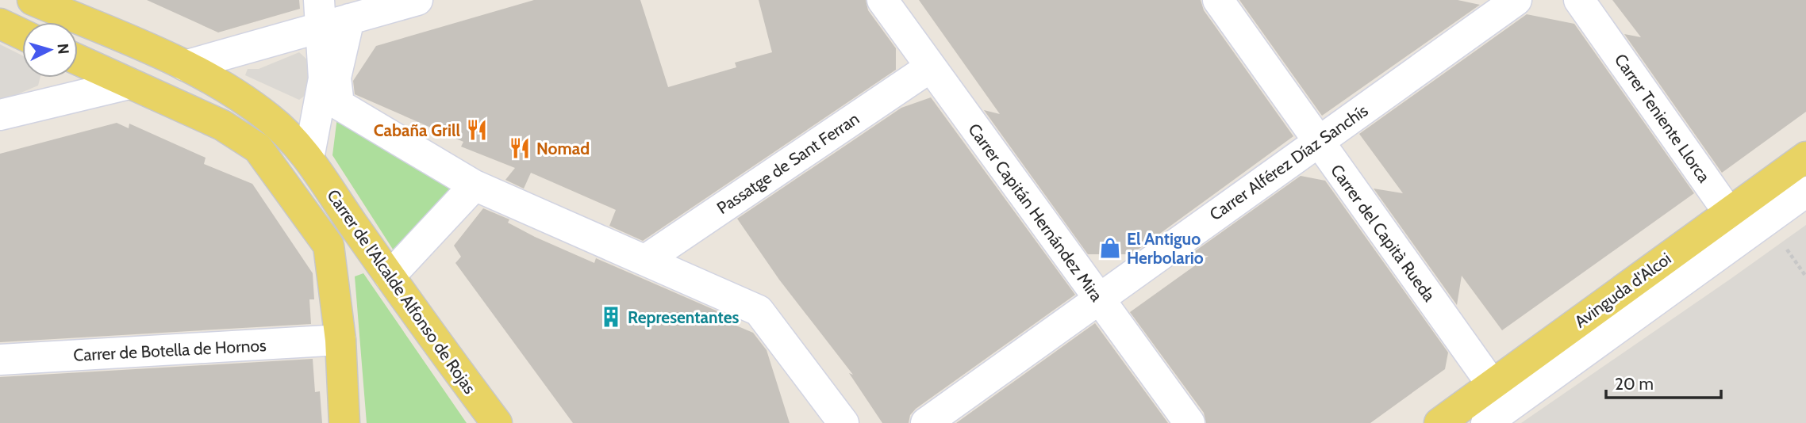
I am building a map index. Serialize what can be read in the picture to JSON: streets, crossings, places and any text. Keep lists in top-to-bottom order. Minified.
{"streets":{"main road":["Avinguda d'Alcoi","Carrer de l'Alcalde Alfonso de Rojas"],"street":["Carrer Teniente Llorca","Carrer Alférez Díaz Sanchís","Passatge de Sant Ferran","Carrer Capitán Hernández Mira","Carrer del Capità Rueda","Carrer de Botella de Hornos"]},"crossings":[["Carrer Teniente Llorca","Avinguda d'Alcoi"],["Carrer Alférez Díaz Sanchís","Carrer Capitán Hernández Mira"],["Carrer Alférez Díaz Sanchís","Carrer del Capità Rueda"],["Passatge de Sant Ferran","Carrer Capitán Hernández Mira"],["Carrer del Capità Rueda","Avinguda d'Alcoi"]],"places":{"restaurant":["Cabaña Grill","Nomad"],"shop":["El Antiguo Herbolario"],"building":["Representantes"]},"scale_bar":"20 m","north":"right"}
